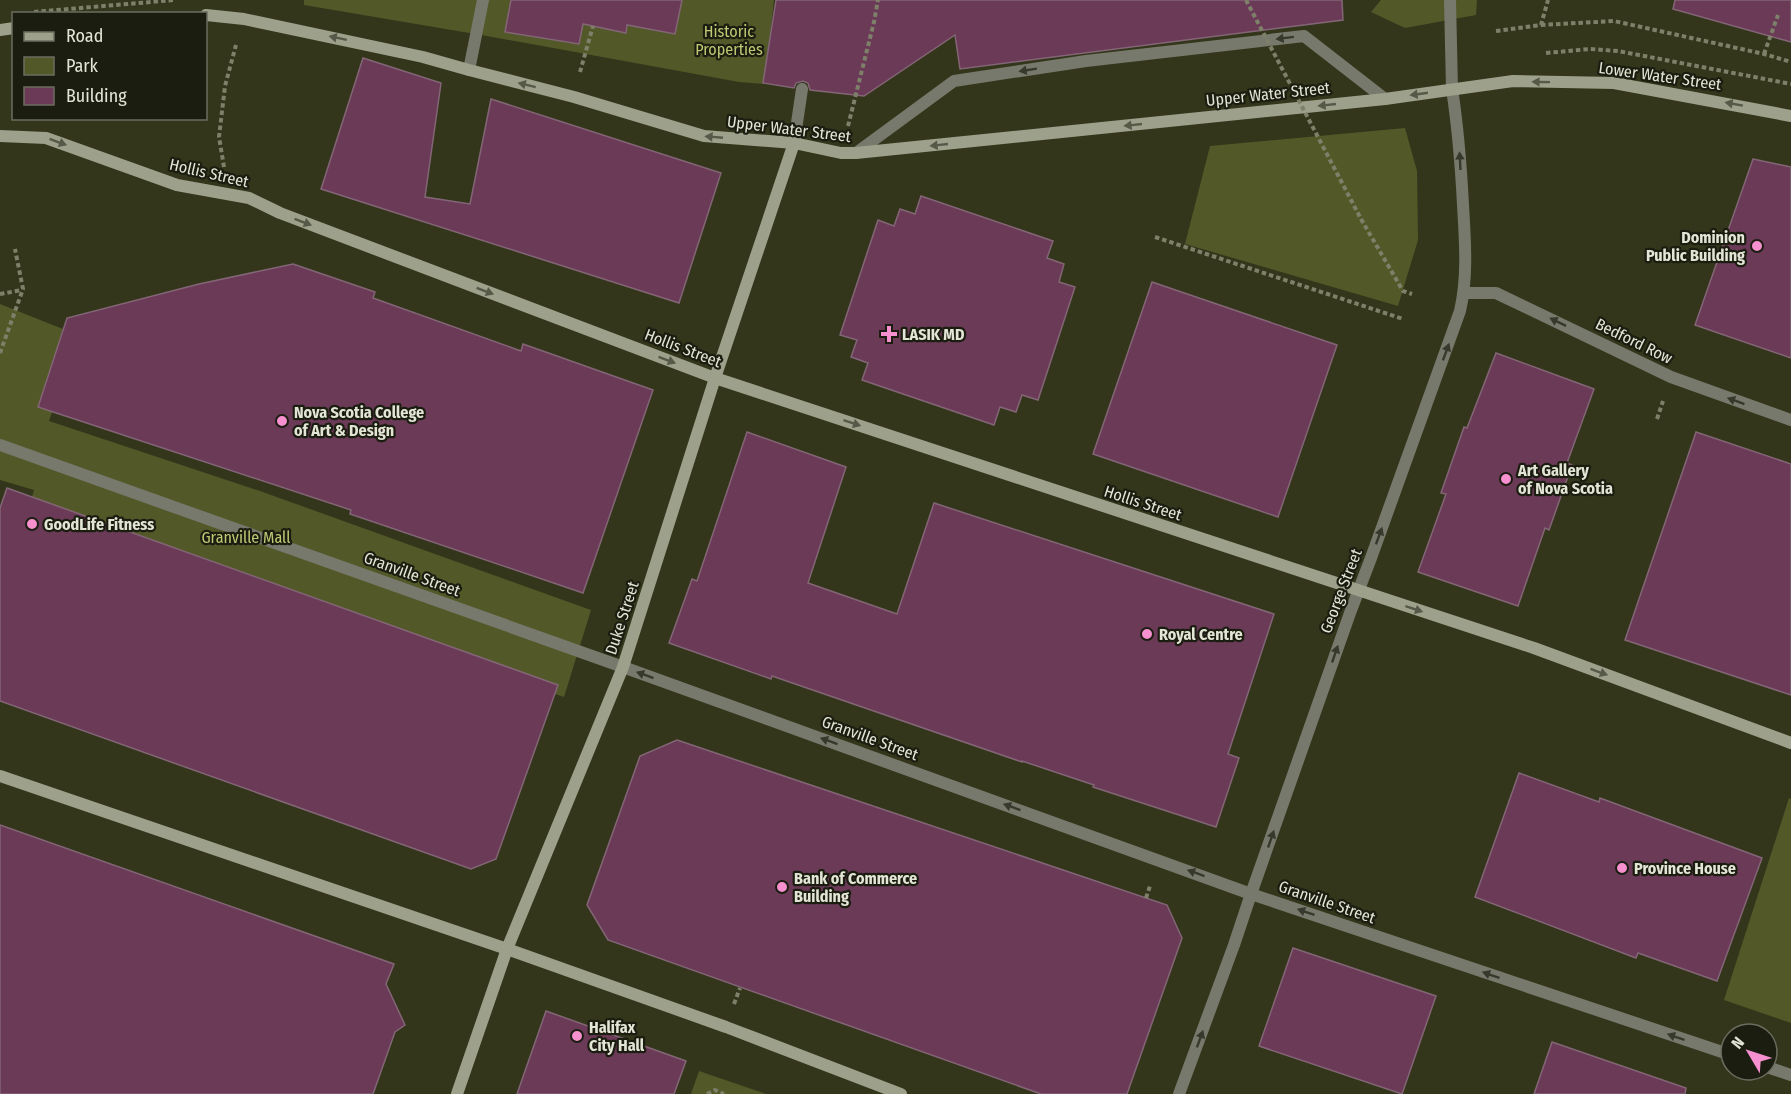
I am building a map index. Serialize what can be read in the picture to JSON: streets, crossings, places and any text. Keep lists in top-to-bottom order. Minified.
{"streets":{"street":["Lower Water Street","Upper Water Street","Hollis Street","Bedford Row","Granville Street","George Street","Duke Street"]},"crossings":[["Lower Water Street","Upper Water Street"],["Lower Water Street","George Street"],["Upper Water Street","George Street"],["Upper Water Street","Duke Street"],["Hollis Street","George Street"],["Hollis Street","Duke Street"],["Bedford Row","George Street"],["Granville Street","George Street"],["Granville Street","Duke Street"]],"one_way":["Lower Water Street","Hollis Street","Bedford Row","Granville Street","George Street"],"parks":["Historic Properties","Granville Mall"],"places":{"other":["Dominion Public Building","Nova Scotia College of Art & Design","Art Gallery of Nova Scotia","GoodLife Fitness","Royal Centre","Province House","Bank of Commerce Building","Halifax City Hall"],"health":["LASIK MD"]},"legend":["Road","Park","Building"],"north":"top left"}
